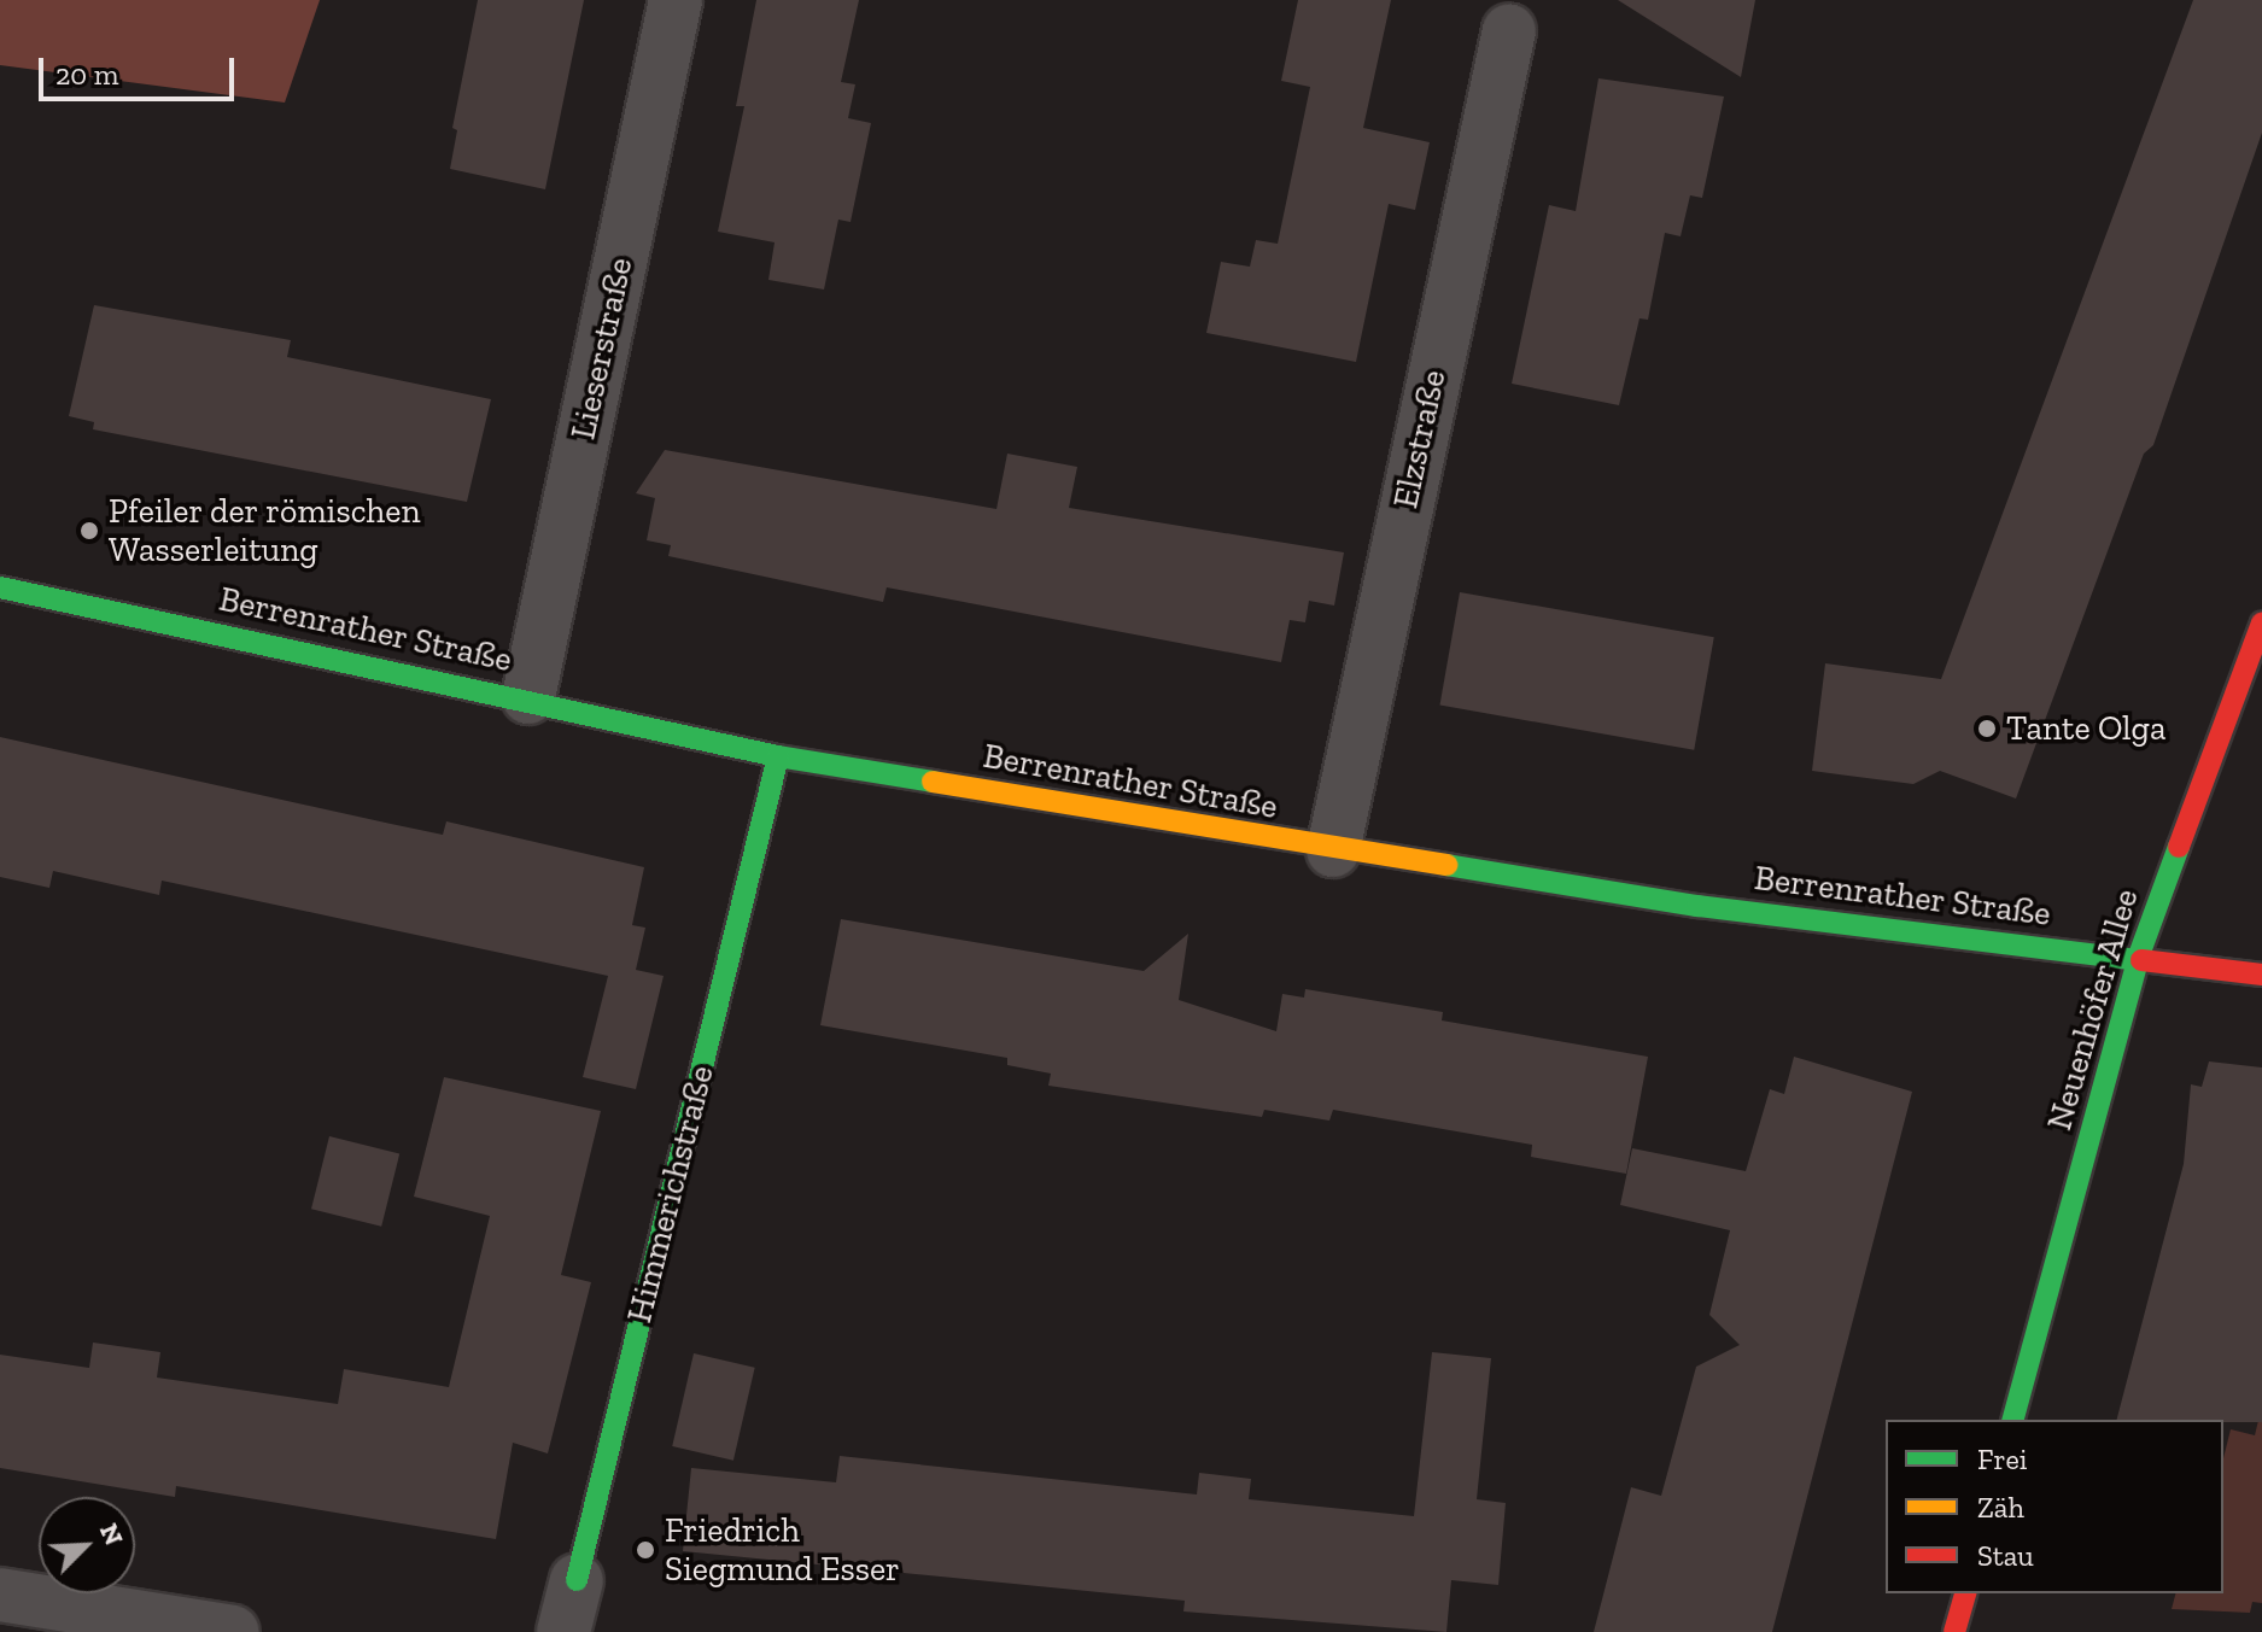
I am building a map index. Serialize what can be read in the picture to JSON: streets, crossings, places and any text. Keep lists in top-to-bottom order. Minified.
{"streets":{"street":["Lieserstraße","Elzstraße","Berrenrather Straße","Neuenhöfer Allee","Himmerichstraße"]},"crossings":[["Lieserstraße","Berrenrather Straße"],["Elzstraße","Berrenrather Straße"],["Berrenrather Straße","Neuenhöfer Allee"],["Berrenrather Straße","Himmerichstraße"]],"places":["Pfeiler der römischen Wasserleitung","Tante Olga","Friedrich Siegmund Esser"],"legend":["Frei","Zäh","Stau"],"scale_bar":"20 m","north":"top right"}
